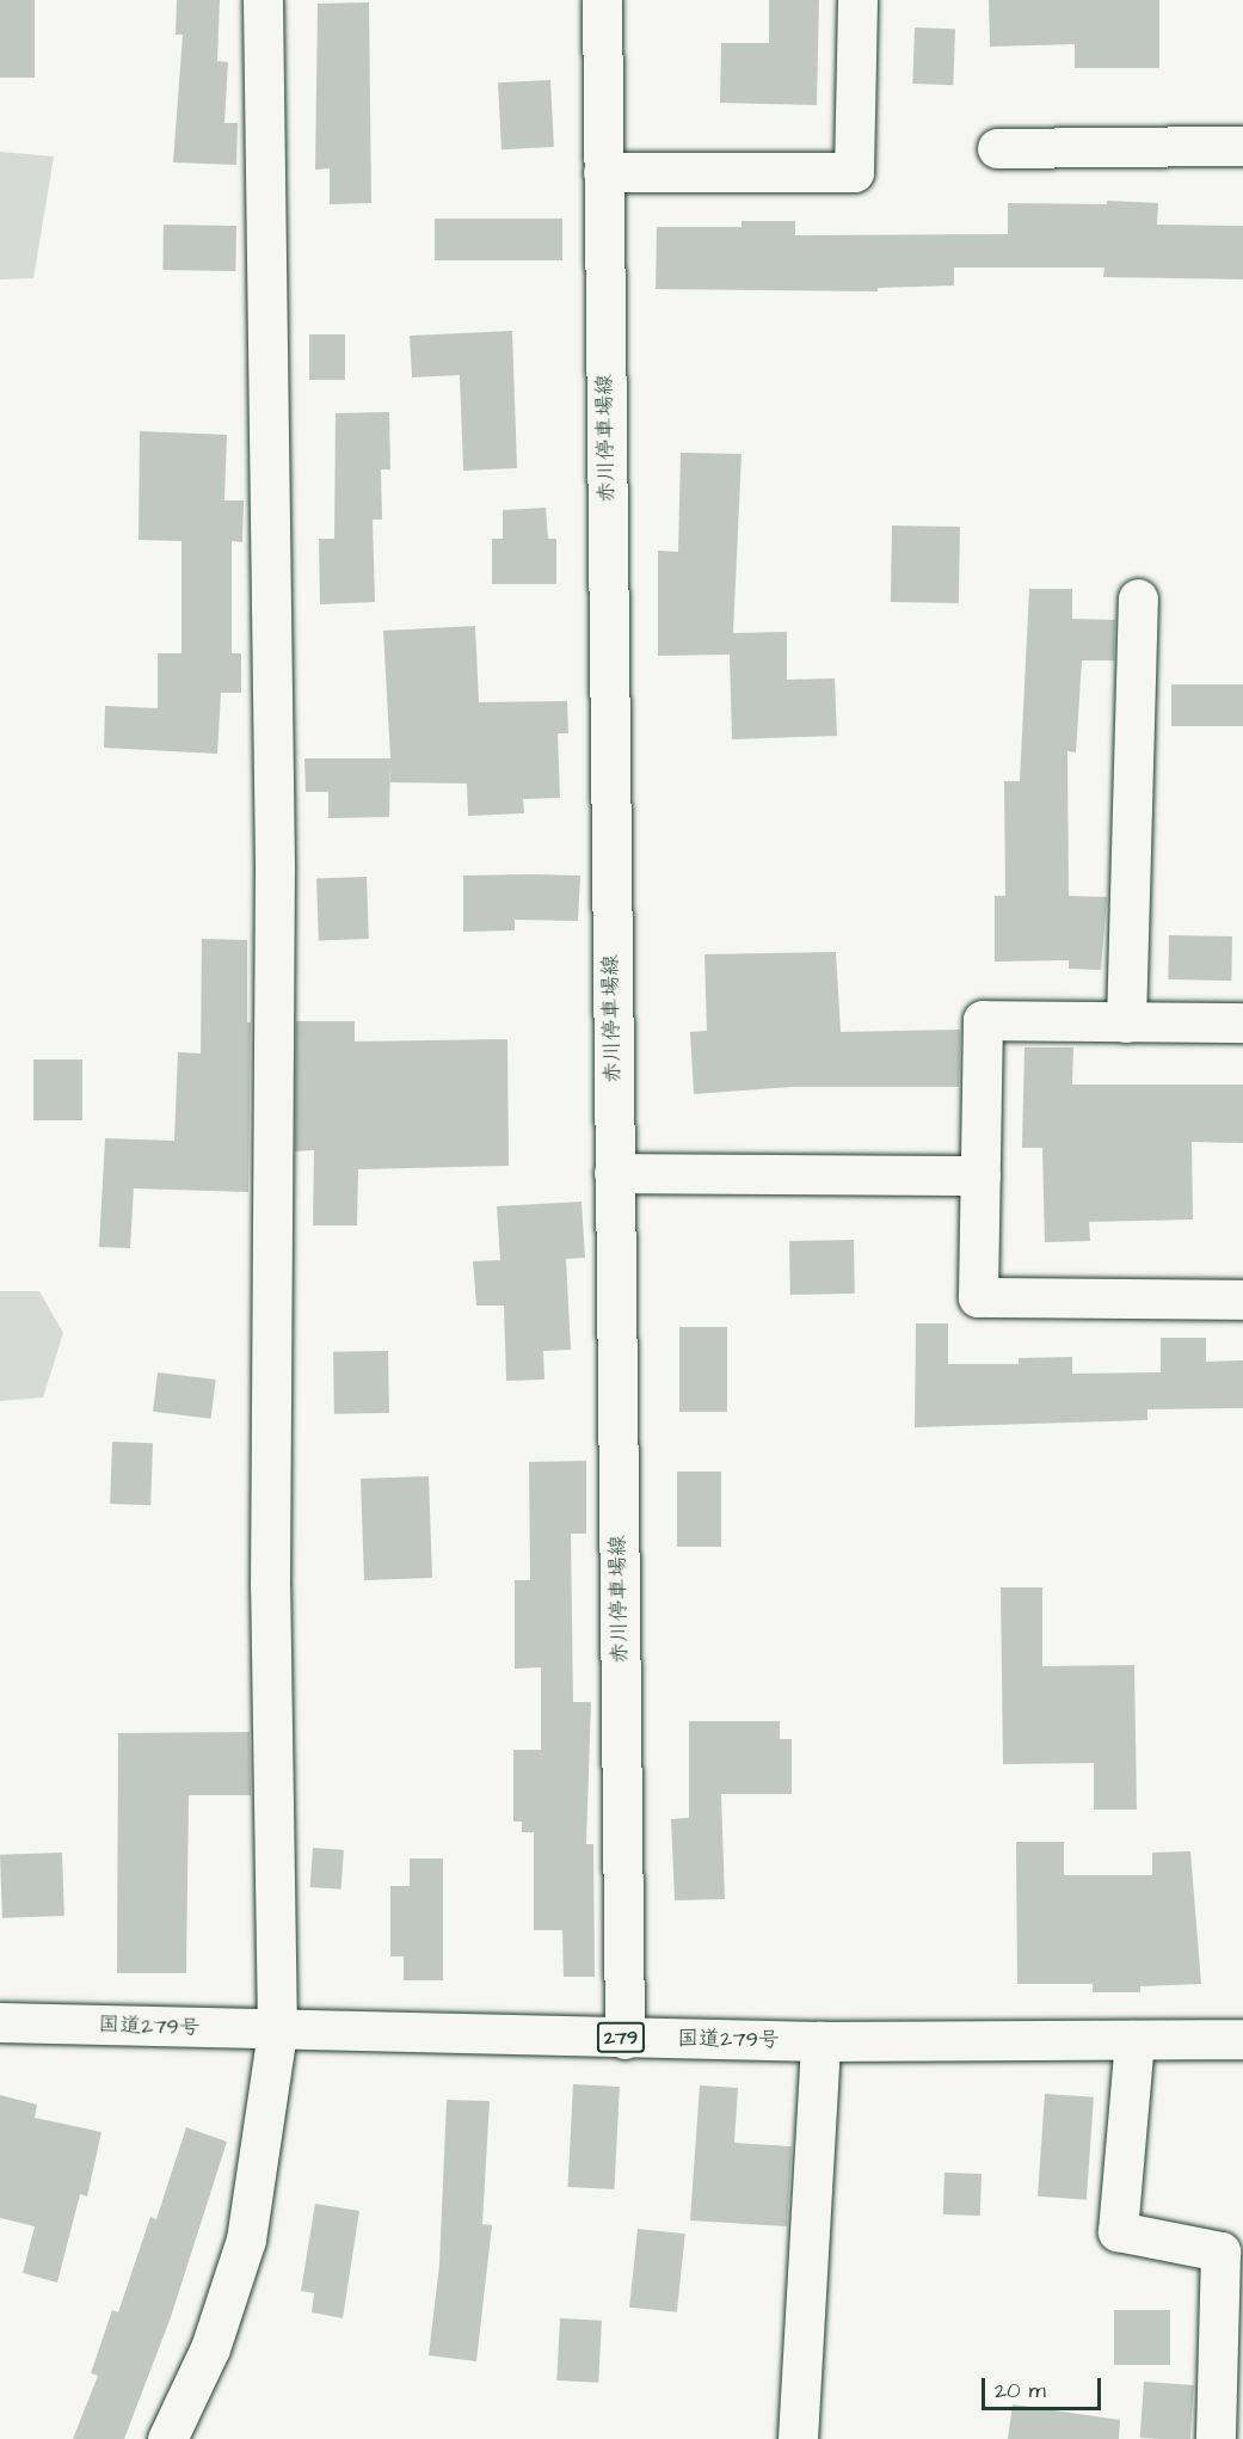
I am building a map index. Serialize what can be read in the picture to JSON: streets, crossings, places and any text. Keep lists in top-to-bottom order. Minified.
{"streets":{"main road":["赤川停車場線","国道279号","279"]},"crossings":[["赤川停車場線","国道279号"]],"scale_bar":"20 m"}
